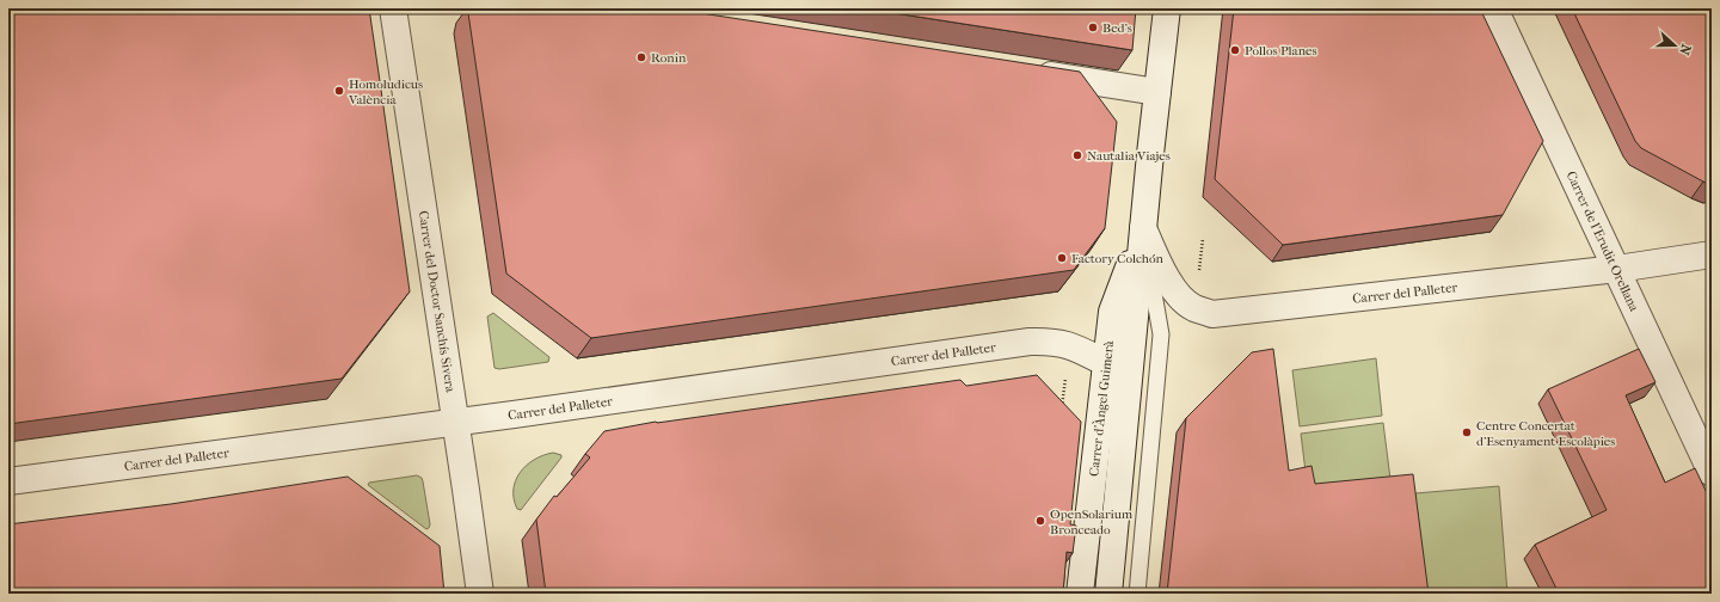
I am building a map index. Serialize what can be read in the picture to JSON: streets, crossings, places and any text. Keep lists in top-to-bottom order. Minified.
{"streets":{"street":["Carrer de l’Erudit Orellana","Carrer del Palleter","Carrer del Doctor Sanchís Sivera","Carrer d'Àngel Guimerà"]},"crossings":[["Carrer de l’Erudit Orellana","Carrer del Palleter"],["Carrer del Palleter","Carrer del Doctor Sanchís Sivera"],["Carrer del Palleter","Carrer d'Àngel Guimerà"]],"places":["Bed's","Pollos Planes","Ronin","Homoludicus València","Nautalia Viajes","Factory Colchón","Centre Concertat d'Esenyament Escolàpies","OpenSolarium Bronceado"],"north":"right"}
